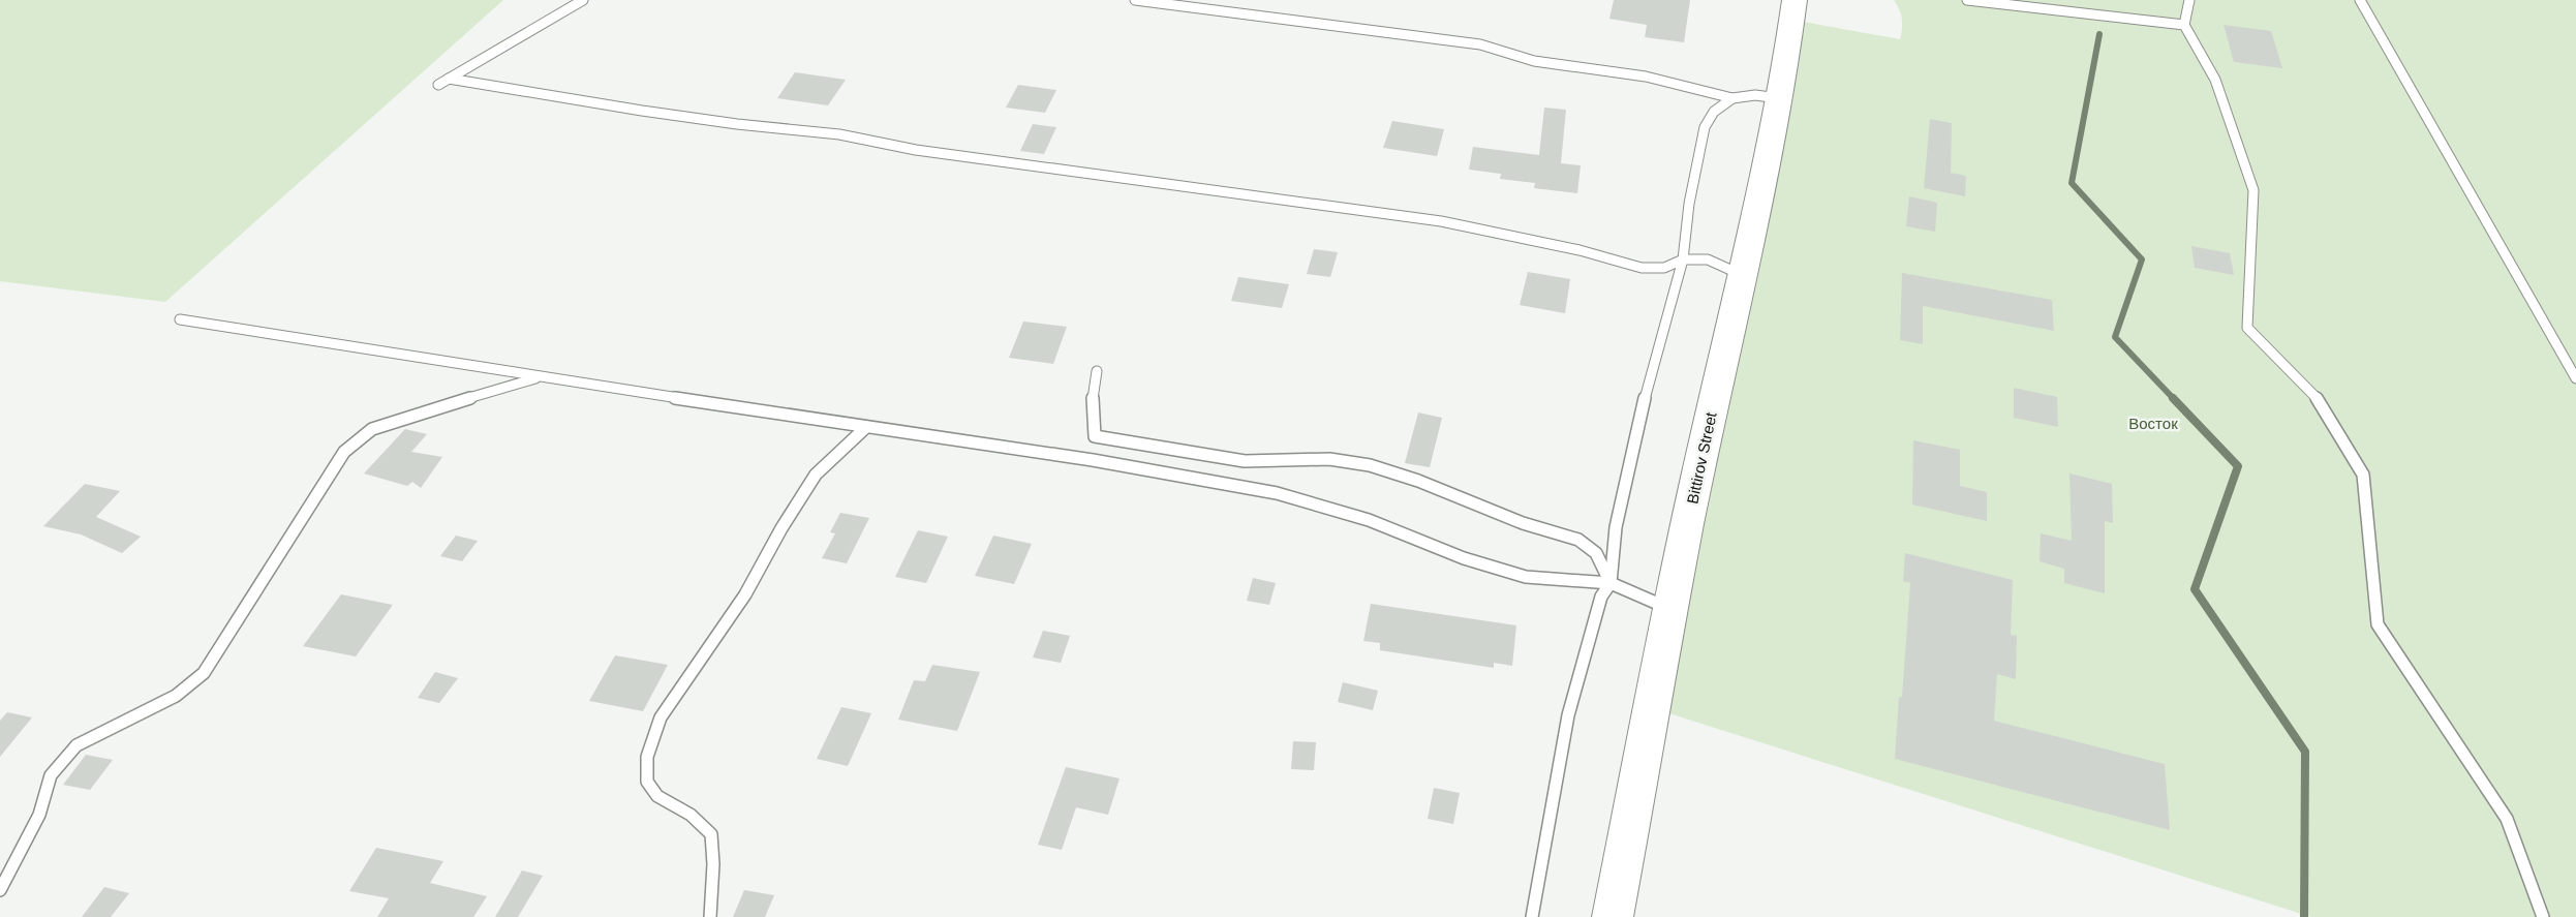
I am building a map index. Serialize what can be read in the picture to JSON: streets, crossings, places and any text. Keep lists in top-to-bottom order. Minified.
{"streets":{"street":["Bittirov Street"]},"parks":["Восток"]}
